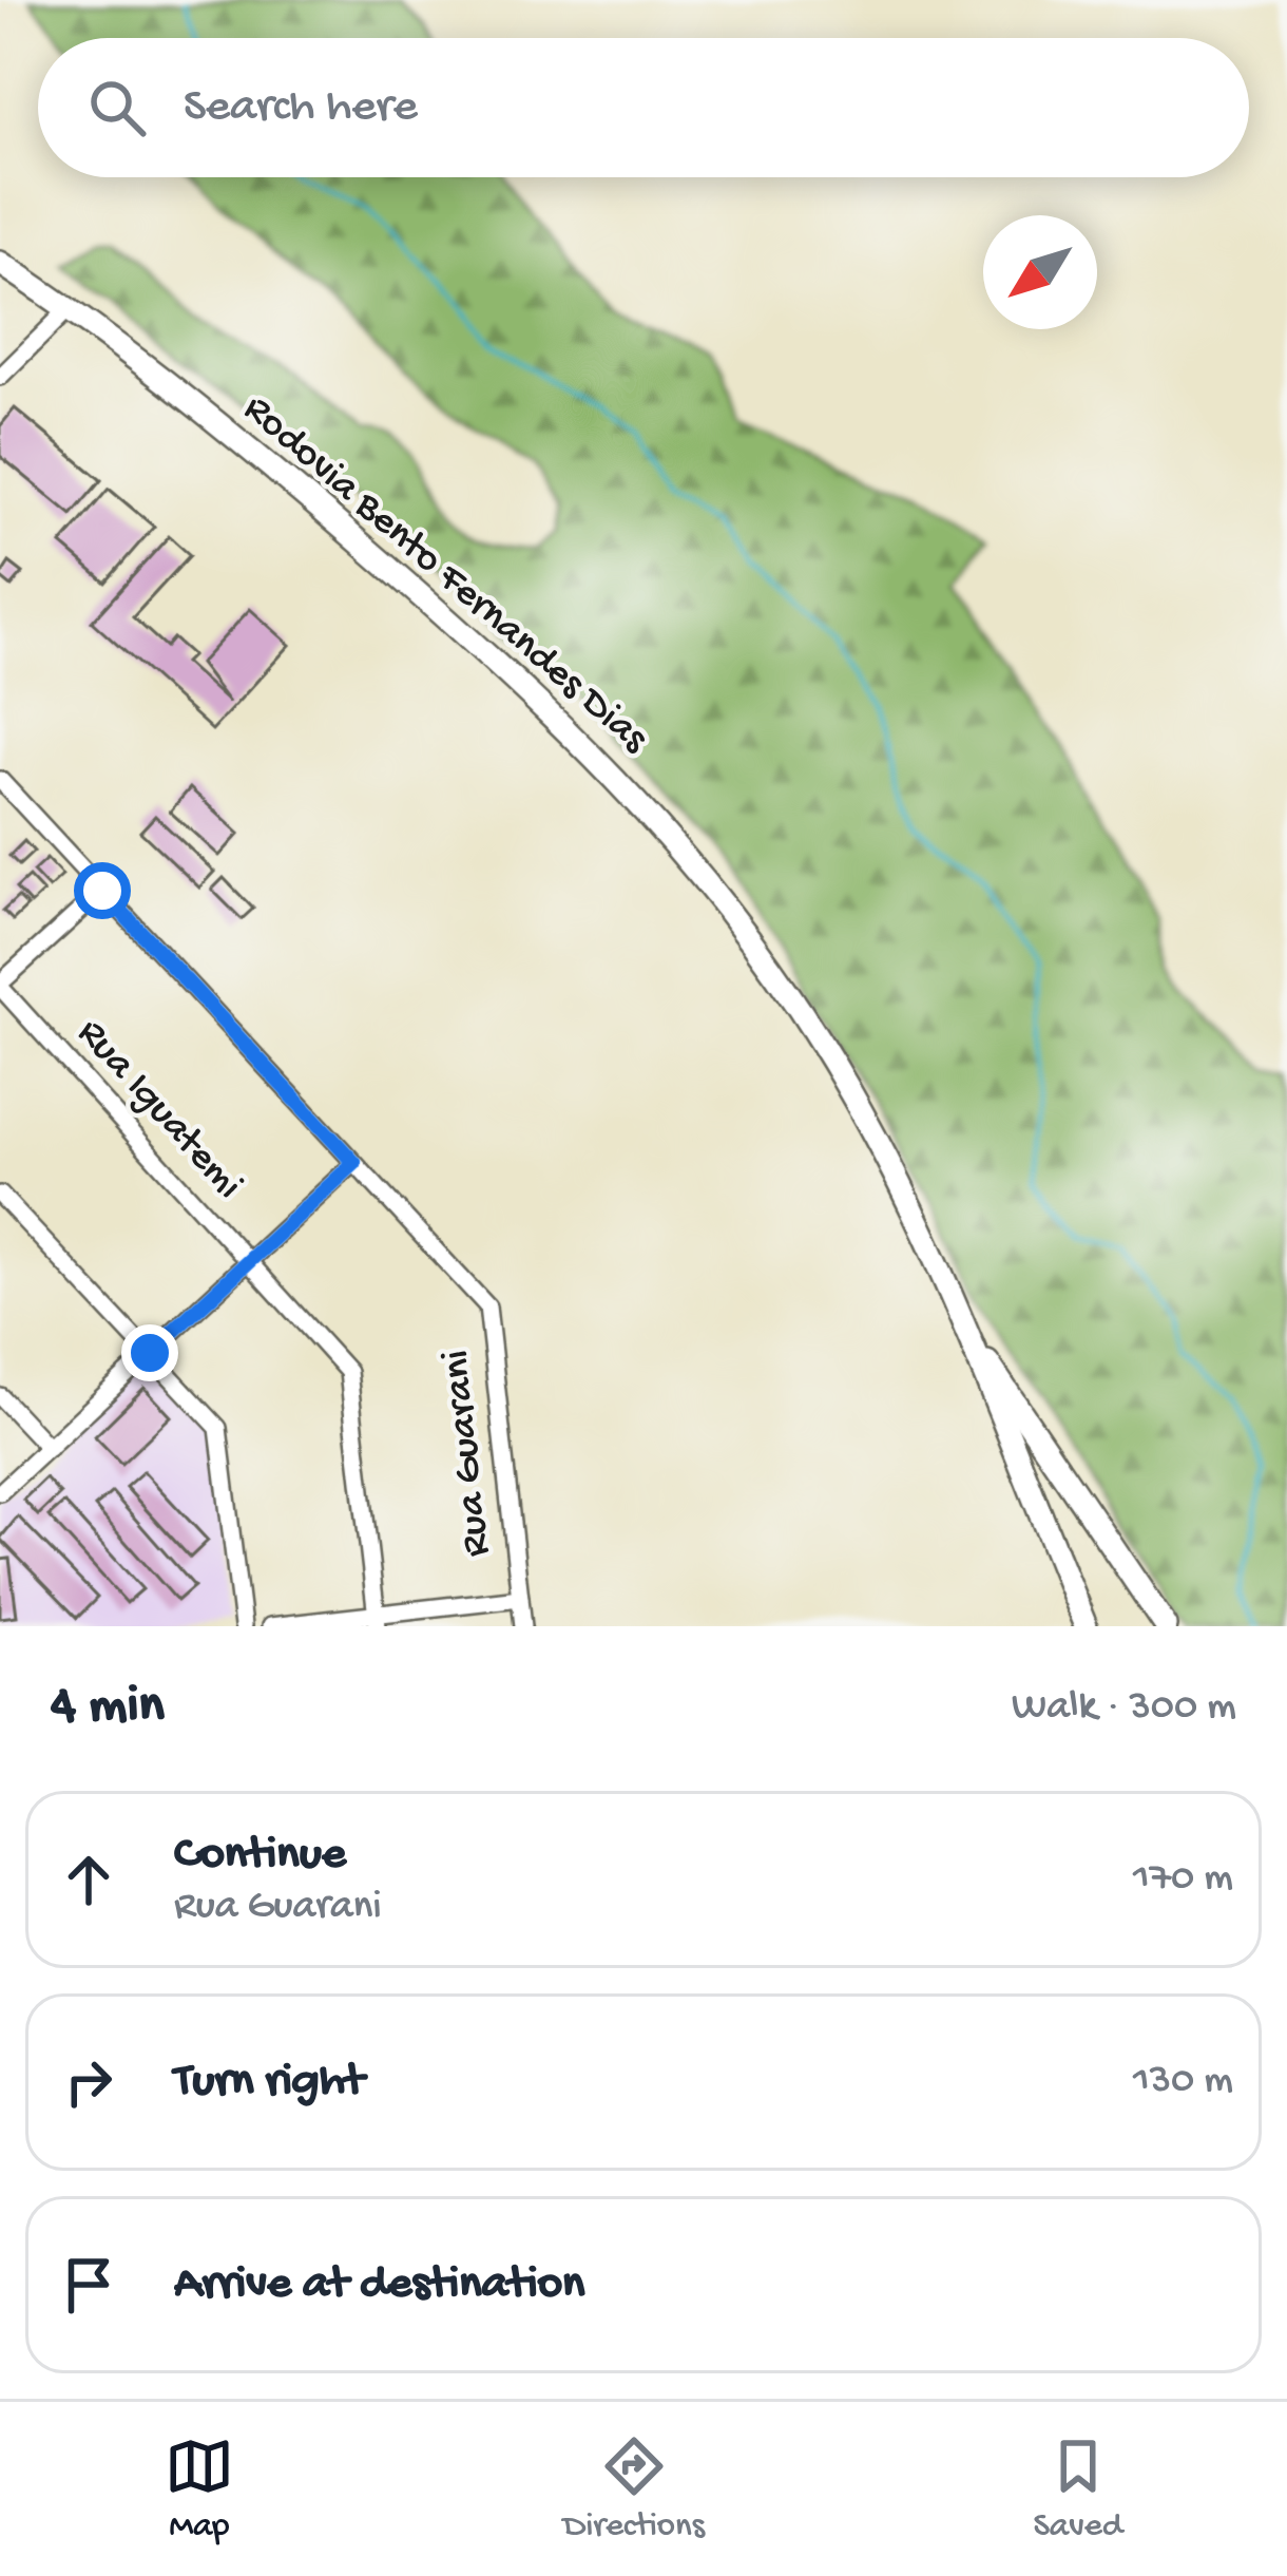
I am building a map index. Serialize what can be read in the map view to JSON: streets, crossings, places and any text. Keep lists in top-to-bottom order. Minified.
{"streets":{"highway":["Rodovia Bento Fernandes Dias"],"street":["Rua Iguatemi","Rua Guarani"]},"north":"bottom left","page":{"search":"Search here","heading":["4 min","Walk · 300 m"],"list":[["Continue","Rua Guarani","170 m"],["Turn right","130 m"],"Arrive at destination"],"nav":["Map","Directions","Saved"]}}
